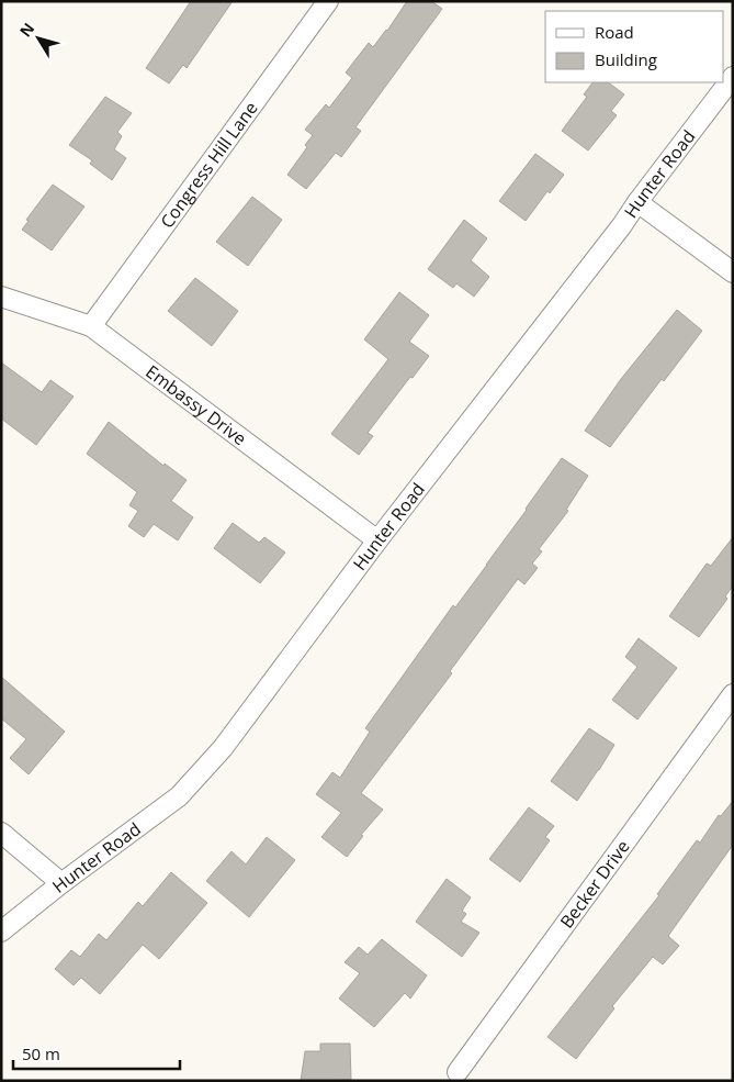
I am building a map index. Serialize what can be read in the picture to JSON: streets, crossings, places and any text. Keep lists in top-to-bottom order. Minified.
{"streets":{"street":["Congress Hill Lane","Hunter Road","Embassy Drive","Becker Drive"]},"crossings":[["Congress Hill Lane","Embassy Drive"],["Hunter Road","Embassy Drive"]],"legend":["Road","Building"],"scale_bar":"50 m","north":"top left"}
